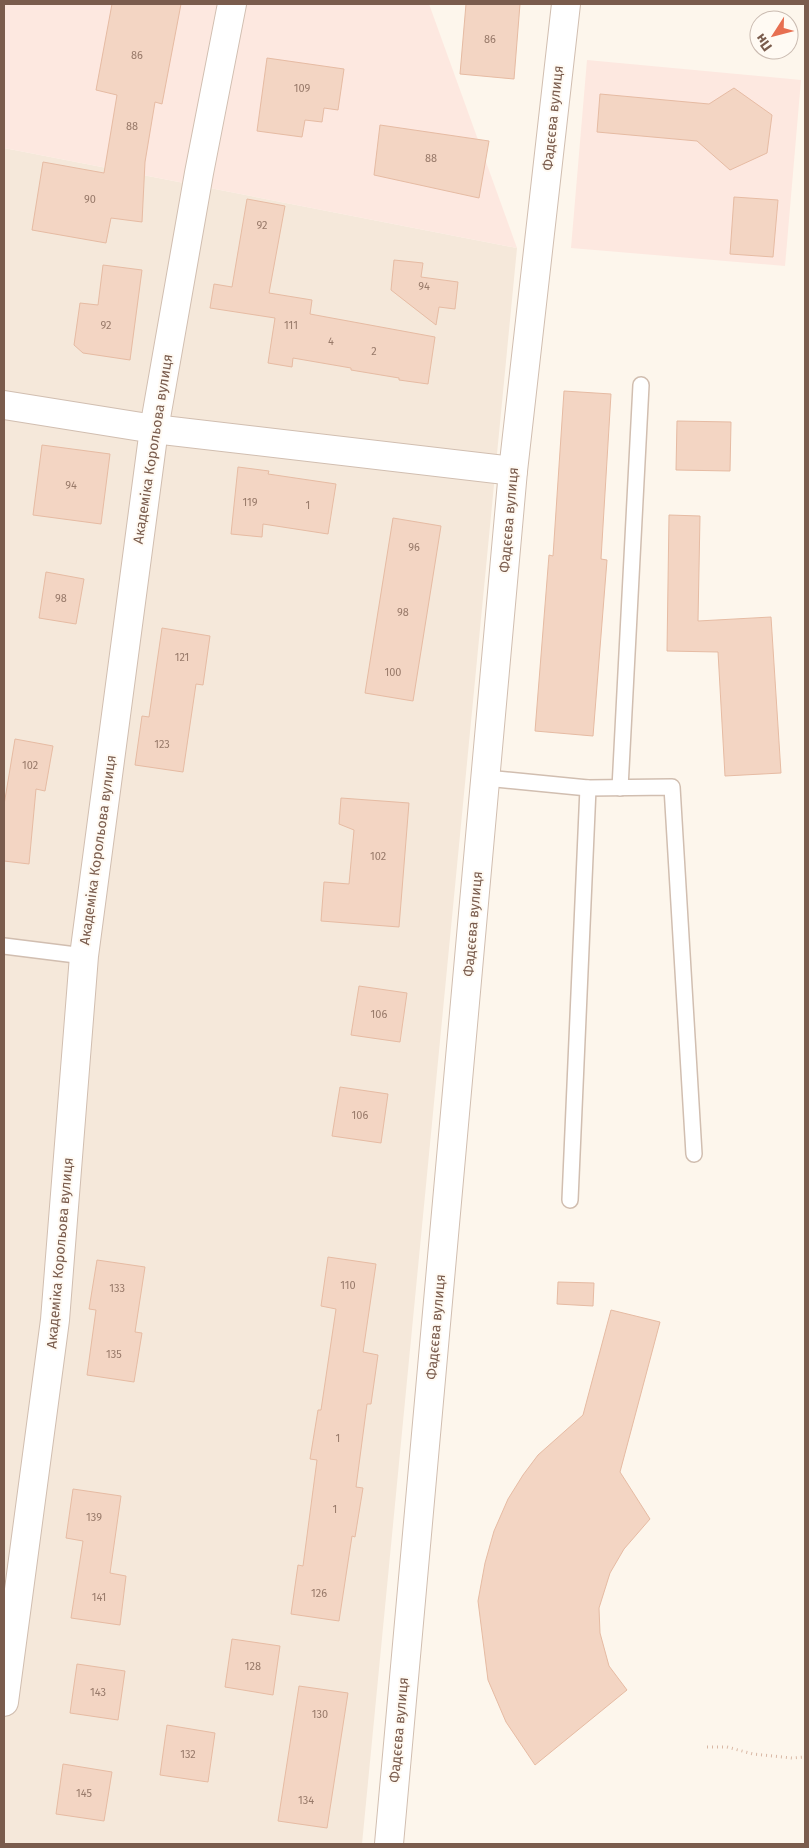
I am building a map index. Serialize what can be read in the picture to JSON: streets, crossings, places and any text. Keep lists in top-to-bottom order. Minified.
{"streets":{"street":["Фадєєва вулиця","Академіка Корольова вулиця"]},"house_numbers":["86","86","109","88","88","90","92","94","92","111","4","2","94","119","1","96","98","98","121","100","123","102","102","106","106","110","133","135","1","1","139","126","141","128","143","130","132","145","134"],"north":"bottom left"}
